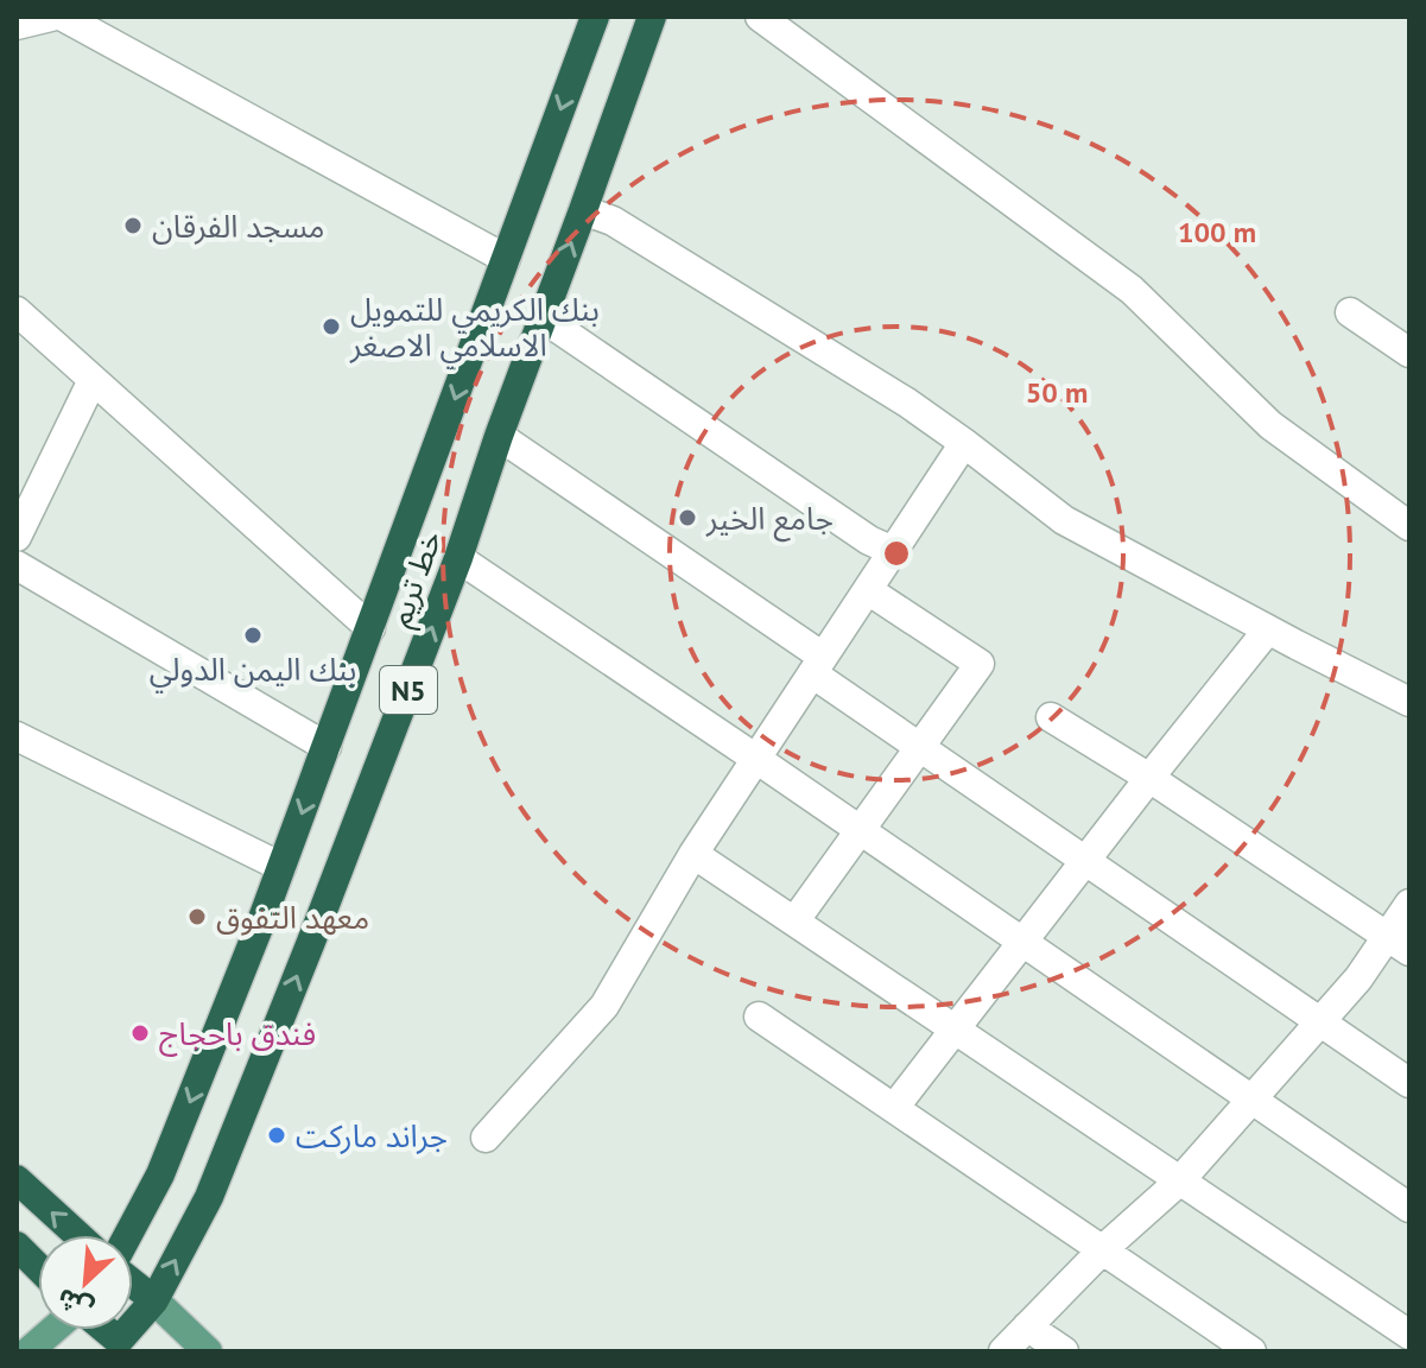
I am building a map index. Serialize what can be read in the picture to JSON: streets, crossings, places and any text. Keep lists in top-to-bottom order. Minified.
{"streets":{"highway":["خط تريم","N5"]},"crossings":[["خط تريم","N5"]],"places":["مسجد الفرقان","بنك الكريمي للتمويل الاسلامي الاصغر","جامع الخير","بنك اليمن الدولي","معهد التفوق","فندق باحجاج","جراند ماركت"],"north":"bottom left","rings":["100 m","50 m"]}
